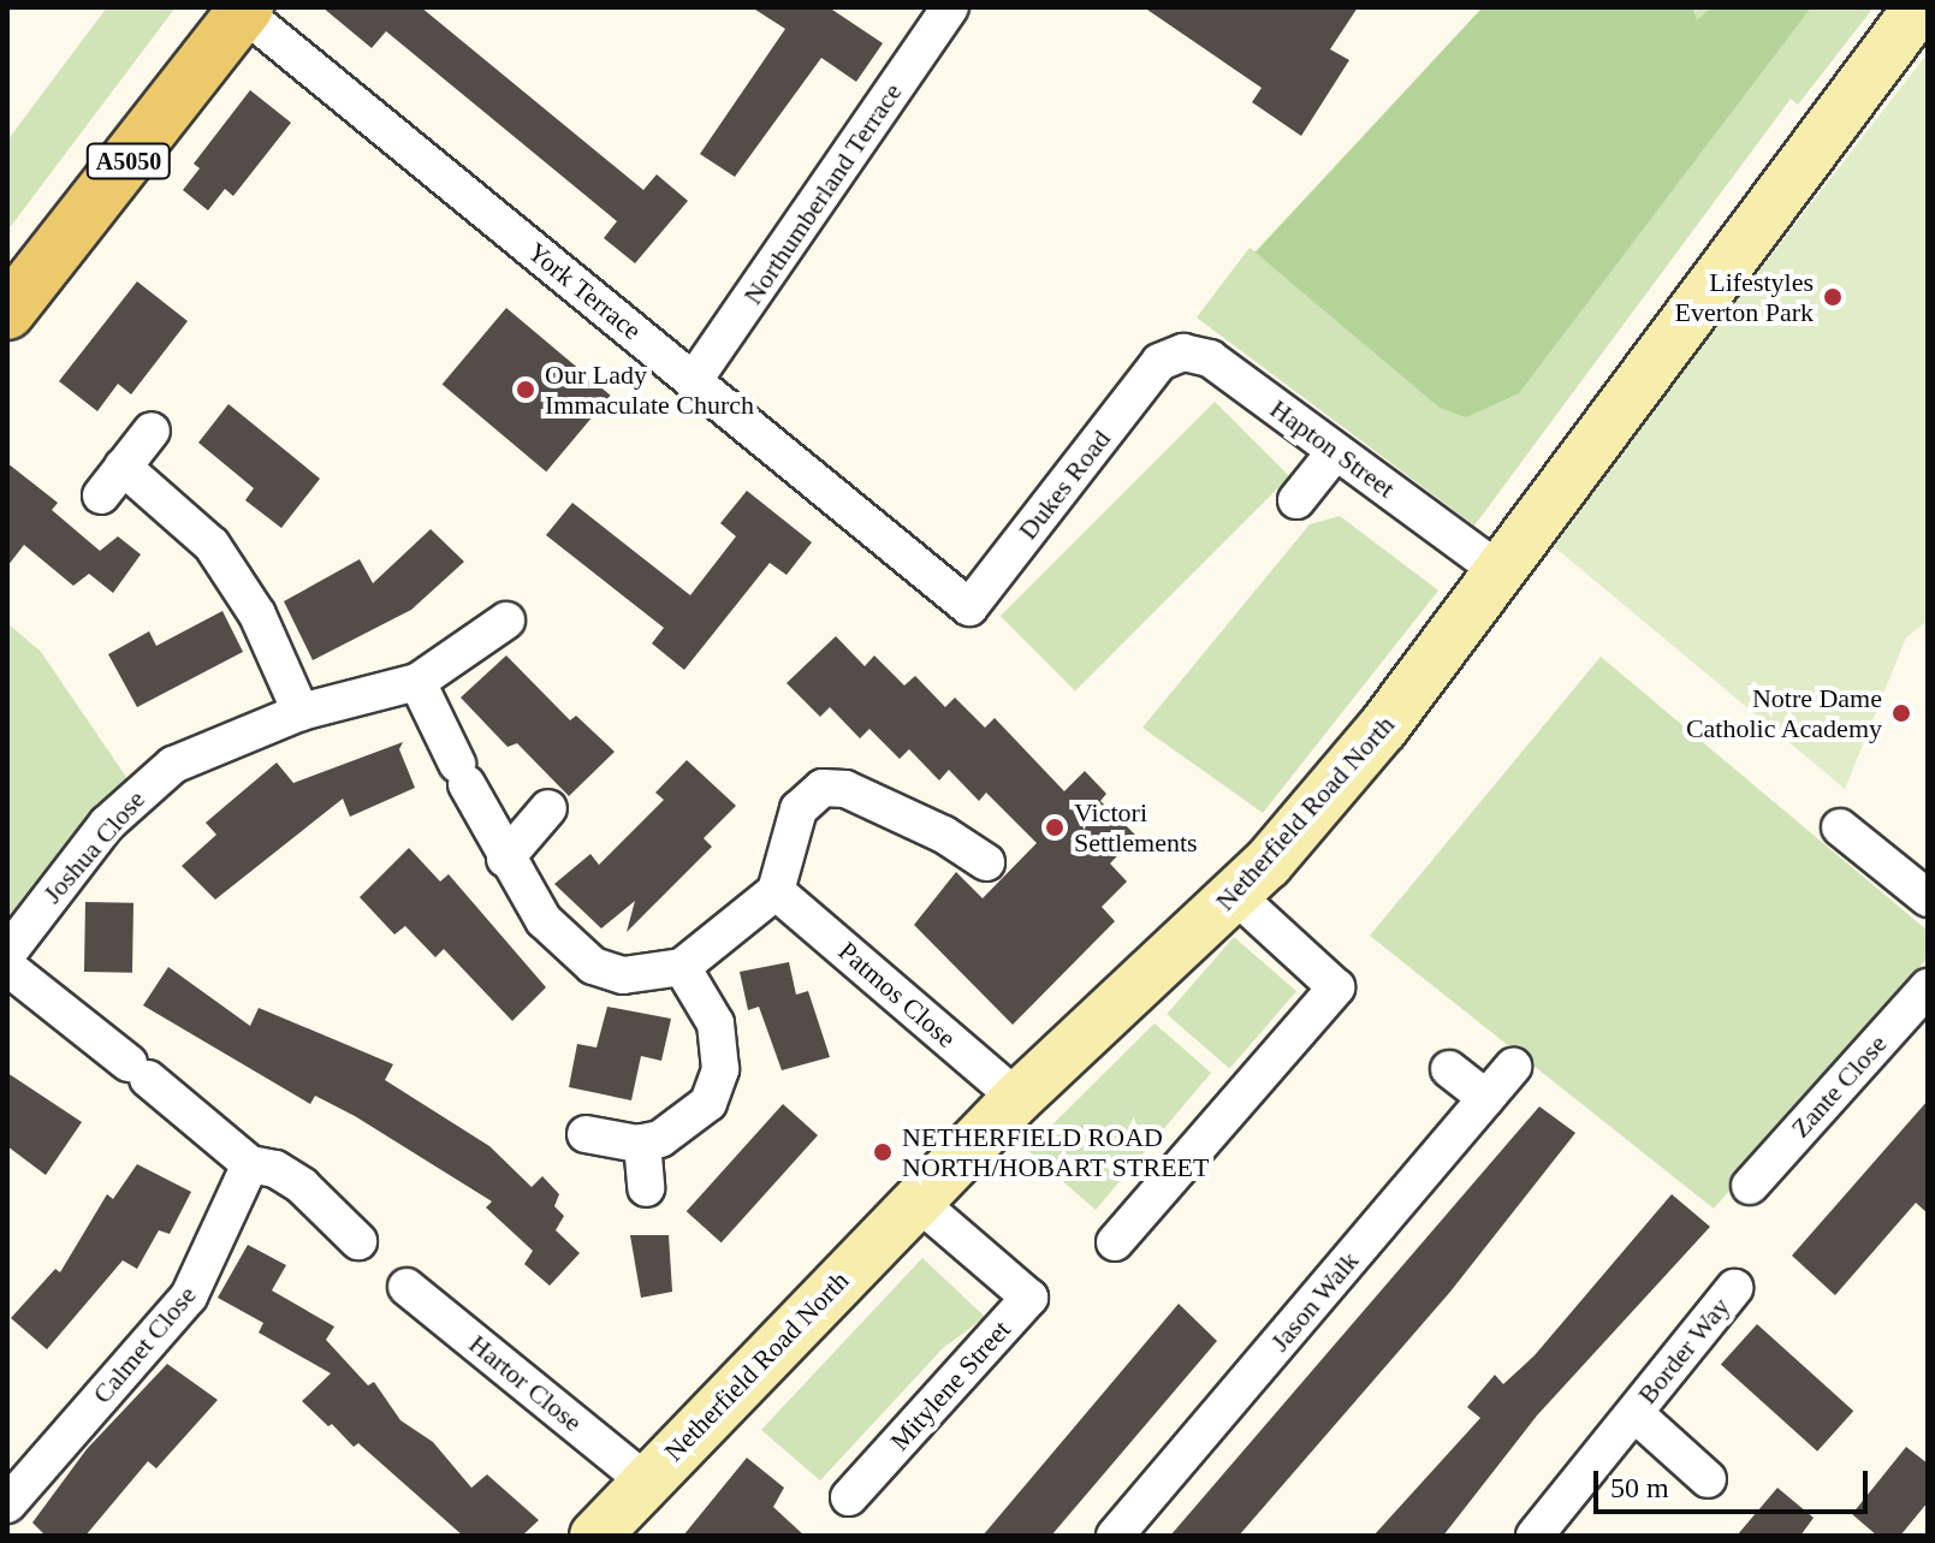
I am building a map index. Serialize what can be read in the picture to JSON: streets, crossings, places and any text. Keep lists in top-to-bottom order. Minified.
{"streets":{"main road":["A5050"],"street":["Northumberland Terrace","York Terrace","Hapton Street","Dukes Road","Netherfield Road North","Joshua Close","Patmos Close","Zante Close","Jason Walk","Calmet Close","Border Way","Hartor Close","Mitylene Street"]},"crossings":[["A5050","York Terrace"],["Northumberland Terrace","York Terrace"],["York Terrace","Dukes Road"],["Hapton Street","Dukes Road"],["Hapton Street","Netherfield Road North"],["Netherfield Road North","Patmos Close"],["Netherfield Road North","Hartor Close"],["Netherfield Road North","Mitylene Street"]],"places":["Lifestyles Everton Park","Our Lady Immaculate Church","Notre Dame Catholic Academy","Victori Settlements","NETHERFIELD ROAD NORTH/HOBART STREET"],"scale_bar":"50 m"}
